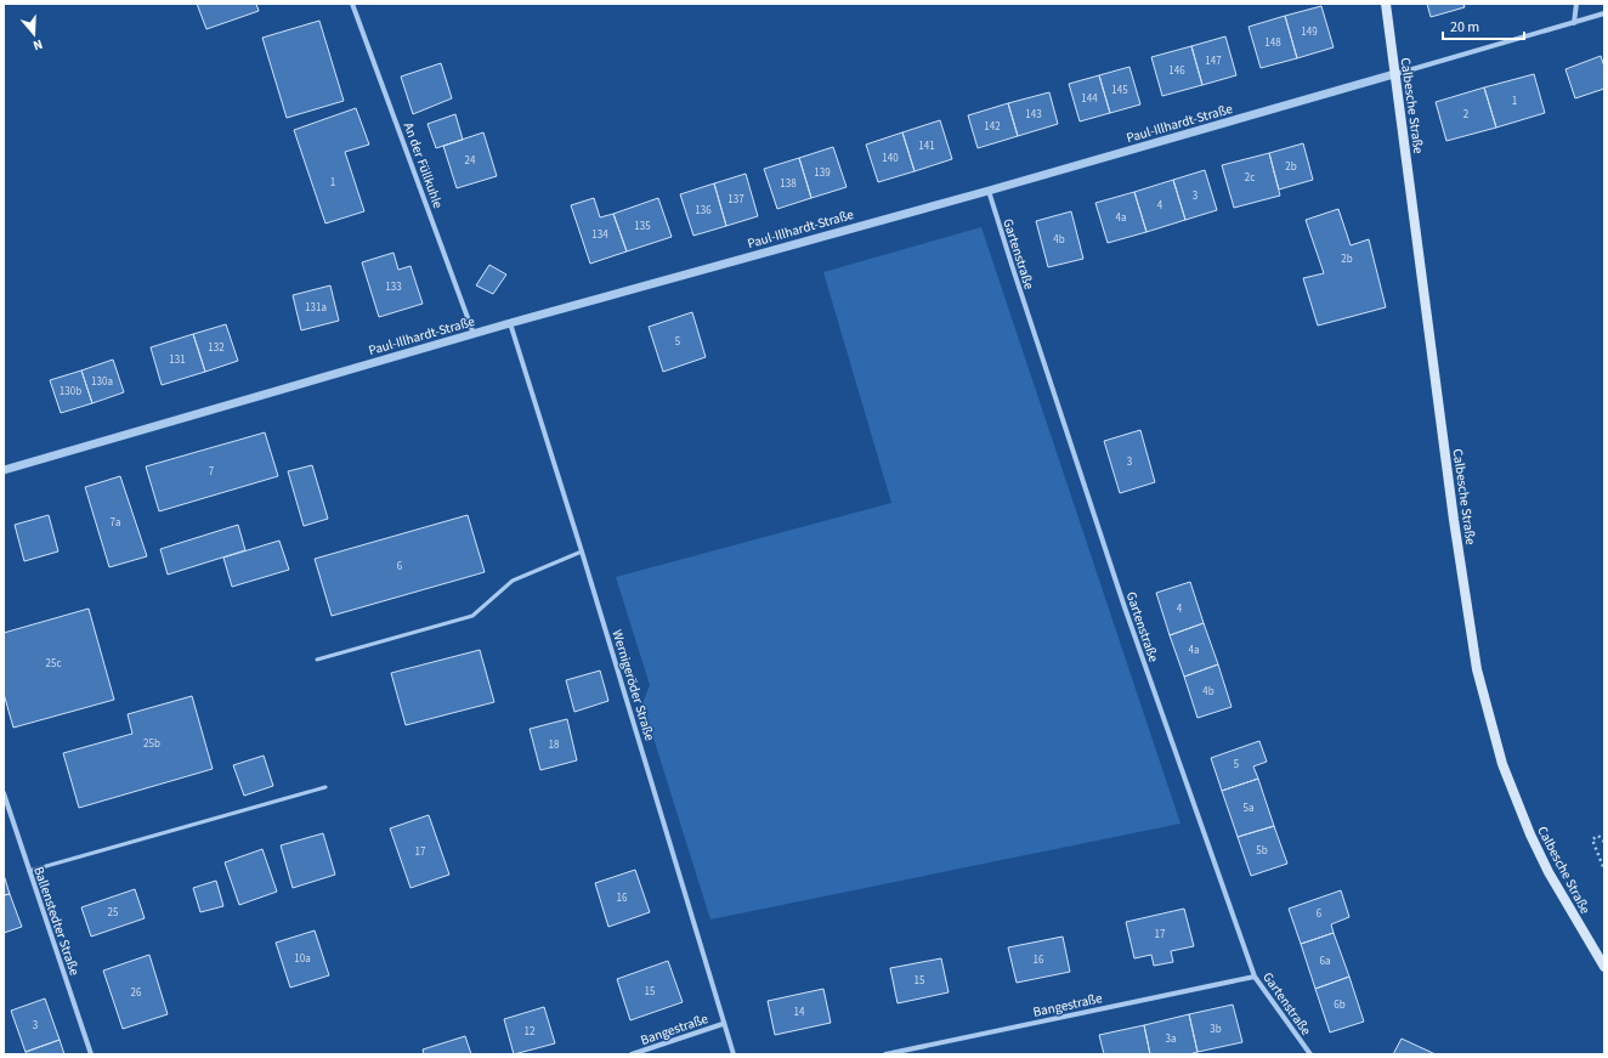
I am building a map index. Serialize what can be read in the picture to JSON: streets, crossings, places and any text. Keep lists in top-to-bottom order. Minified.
{"streets":{"main road":["Calbesche Straße"],"street":["Paul-Illhardt-Straße","An der Füllkuhle","Gartenstraße","Wernigeröder Straße","Ballenstedter Straße","Bangestraße"]},"crossings":[["Calbesche Straße","Paul-Illhardt-Straße"],["Paul-Illhardt-Straße","An der Füllkuhle"],["Paul-Illhardt-Straße","Gartenstraße"],["Paul-Illhardt-Straße","Wernigeröder Straße"],["Gartenstraße","Bangestraße"],["Wernigeröder Straße","Bangestraße"]],"house_numbers":["149","148","147","146","145","144","1","143","2","142","141","140","24","2b","139","2c","1","138","3","137","4","136","4a","135","134","4b","2b","133","131a","5","132","131","130a","130b","3","7","7a","6","4","4a","25c","4b","25b","18","5","5a","5b","17","16","25","6","17","10a","16","6a","15","15","26","6b","14","3","3b","12","3a"],"scale_bar":"20 m","north":"bottom"}
